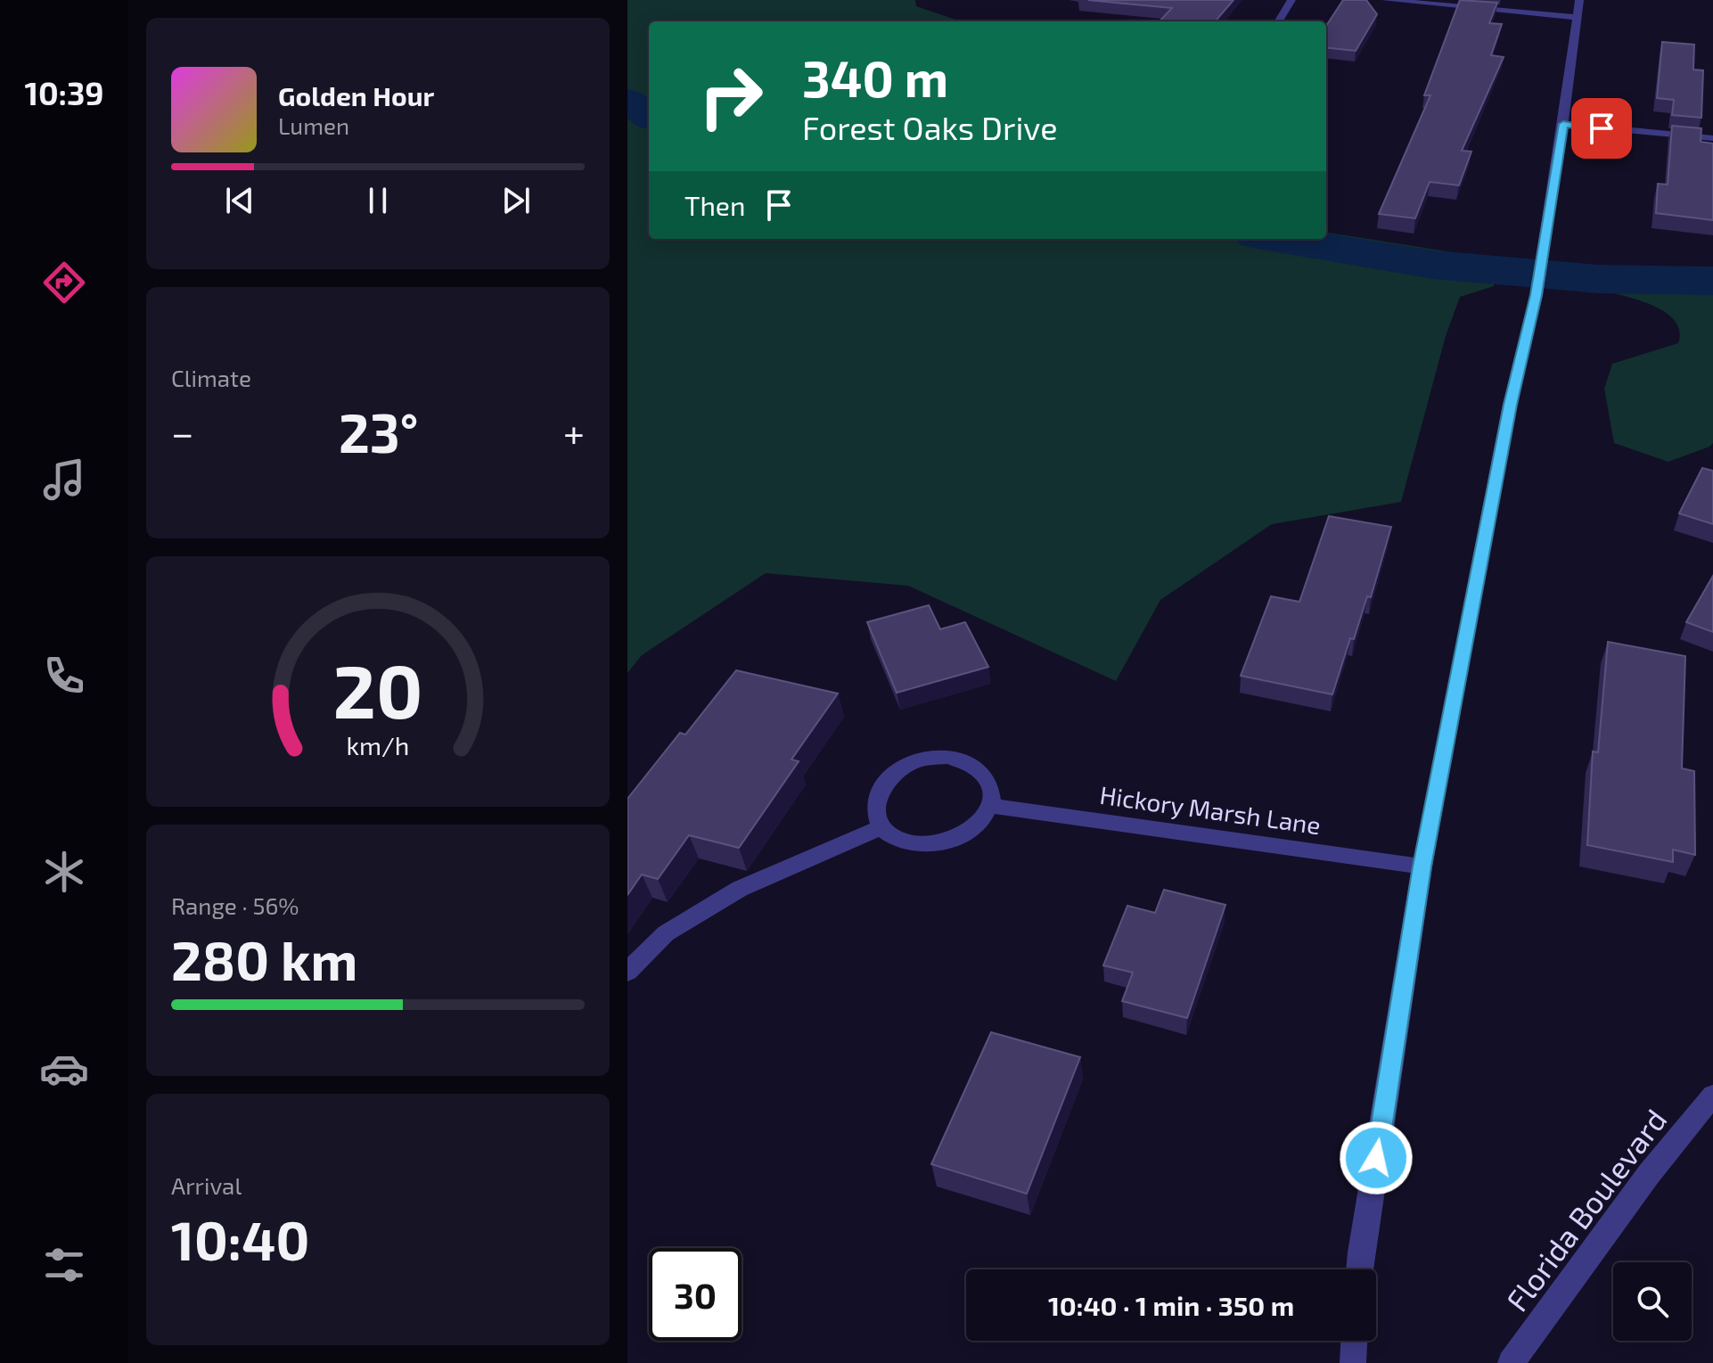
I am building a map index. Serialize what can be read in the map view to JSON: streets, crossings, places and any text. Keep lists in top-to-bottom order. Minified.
{"streets":{"street":["Hickory Marsh Lane","Florida Boulevard"]},"page":{"tabs":"10:39","turn":["340 m","Forest Oaks Drive"],"song":["Golden Hour","Lumen"],"then":"Then","tile":["Climate",["Range · 56%","280 km"],["Arrival","10:40"]],"heat":["−","23°","+"],"limit":"30","trip":"10:40 · 1 min · 350 m","gauge":["20","km/h"]}}
